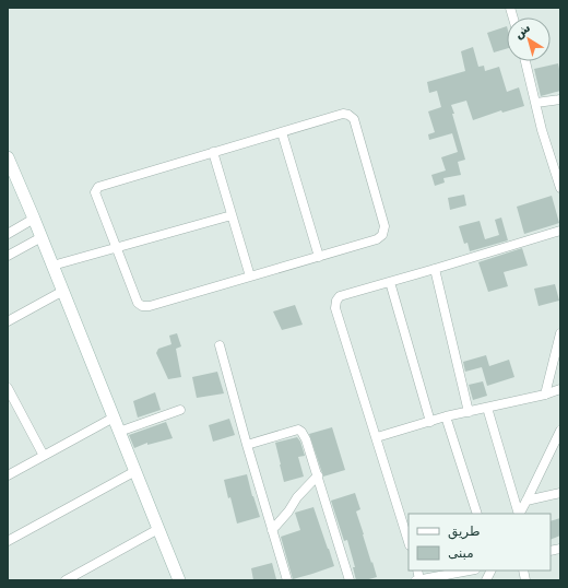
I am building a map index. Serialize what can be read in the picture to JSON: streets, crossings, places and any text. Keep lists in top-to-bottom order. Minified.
{"legend":["طريق","مبنى"],"north":"top left"}
